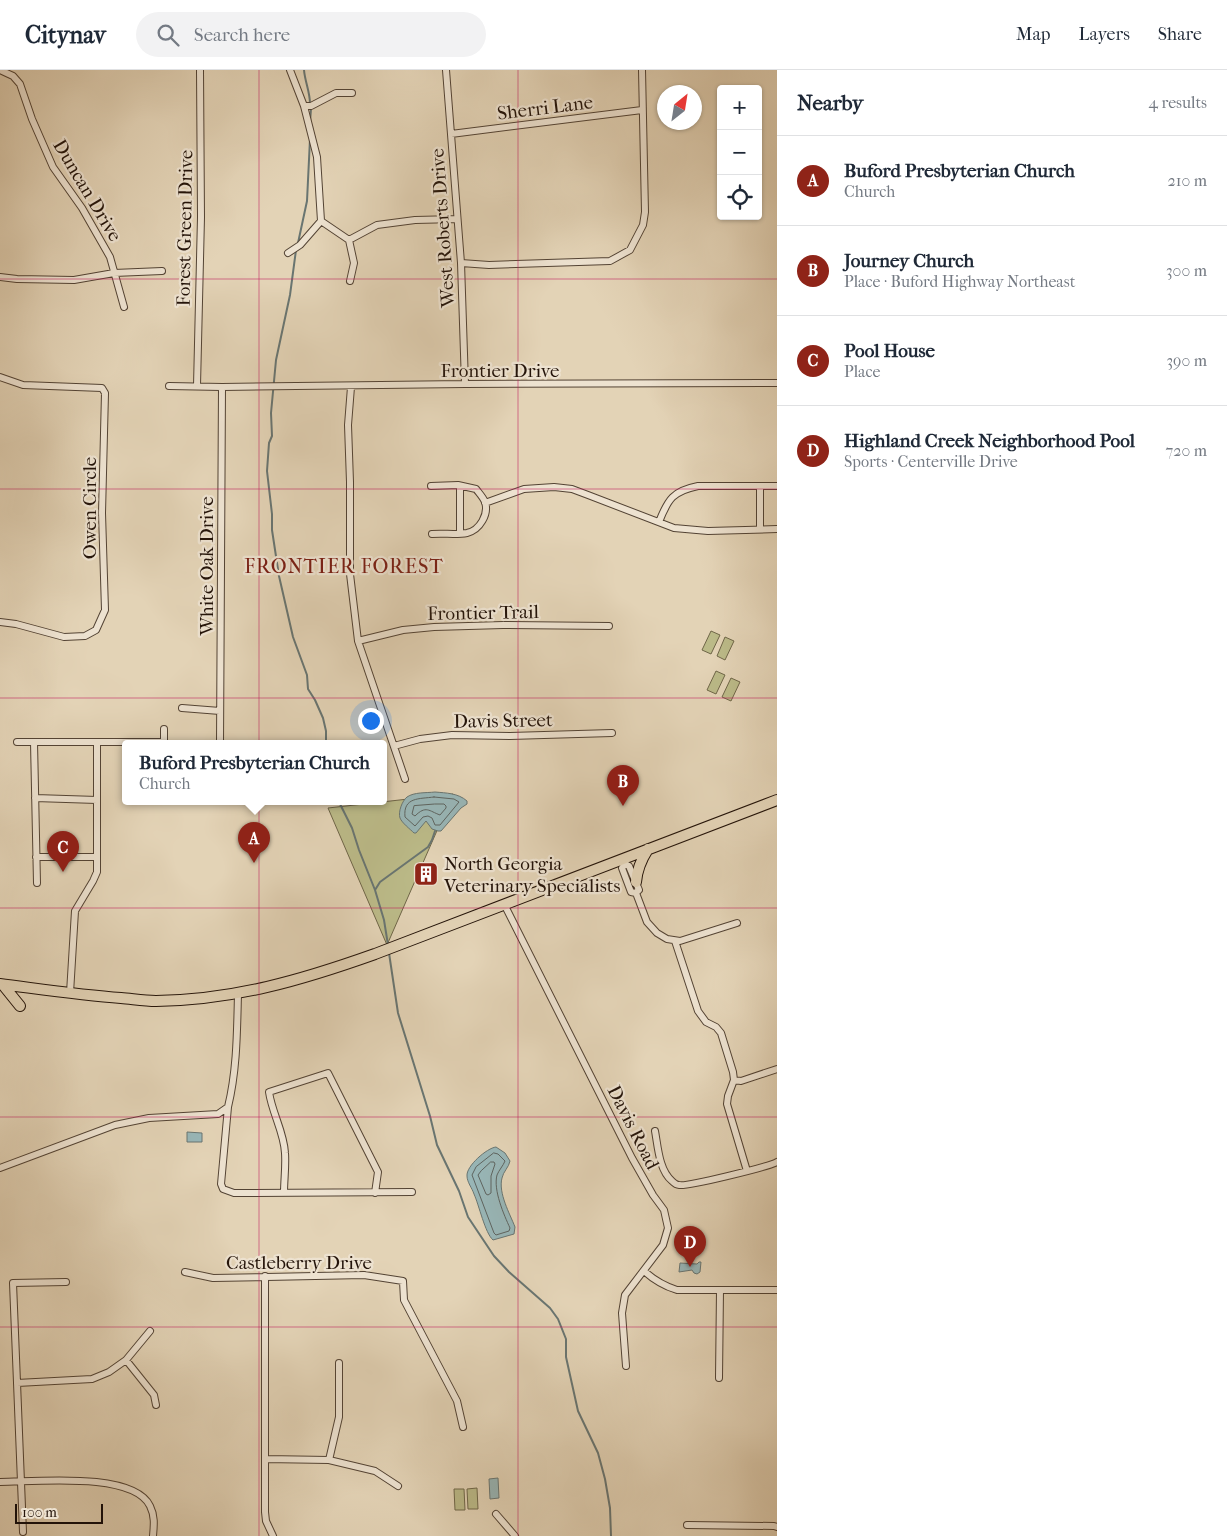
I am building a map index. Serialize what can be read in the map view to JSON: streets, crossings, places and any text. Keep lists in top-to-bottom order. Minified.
{"streets":{"street":["Sherri Lane","Duncan Drive","Forest Green Drive","West Roberts Drive","Frontier Drive","Owen Circle","White Oak Drive","Frontier Trail","Davis Street","Davis Road","Castleberry Drive"]},"crossings":[["Sherri Lane","West Roberts Drive"],["Forest Green Drive","Frontier Drive"],["West Roberts Drive","Frontier Drive"],["Frontier Drive","White Oak Drive"]],"districts":["FRONTIER FOREST"],"places":{"building":["North Georgia Veterinary Specialists"]},"scale_bar":"100 m","north":"top right","page":{"header":"Citynav","search":"Search here","nav":["Map","Layers","Share"],"heading":["Nearby","4 results"],"map_buttons":["+","−"],"list":[{"mark":"A","name":"Buford Presbyterian Church","note":"Church","value":"210 m"},{"mark":"B","name":"Journey Church","note":"Place · Buford Highway Northeast","value":"300 m"},{"mark":"C","name":"Pool House","note":"Place","value":"390 m"},{"mark":"D","name":"Highland Creek Neighborhood Pool","note":"Sports · Centerville Drive","value":"720 m"}],"popup":["Buford Presbyterian Church","Church"],"pins":["B","A","C","D"],"scale":"100 m"}}
